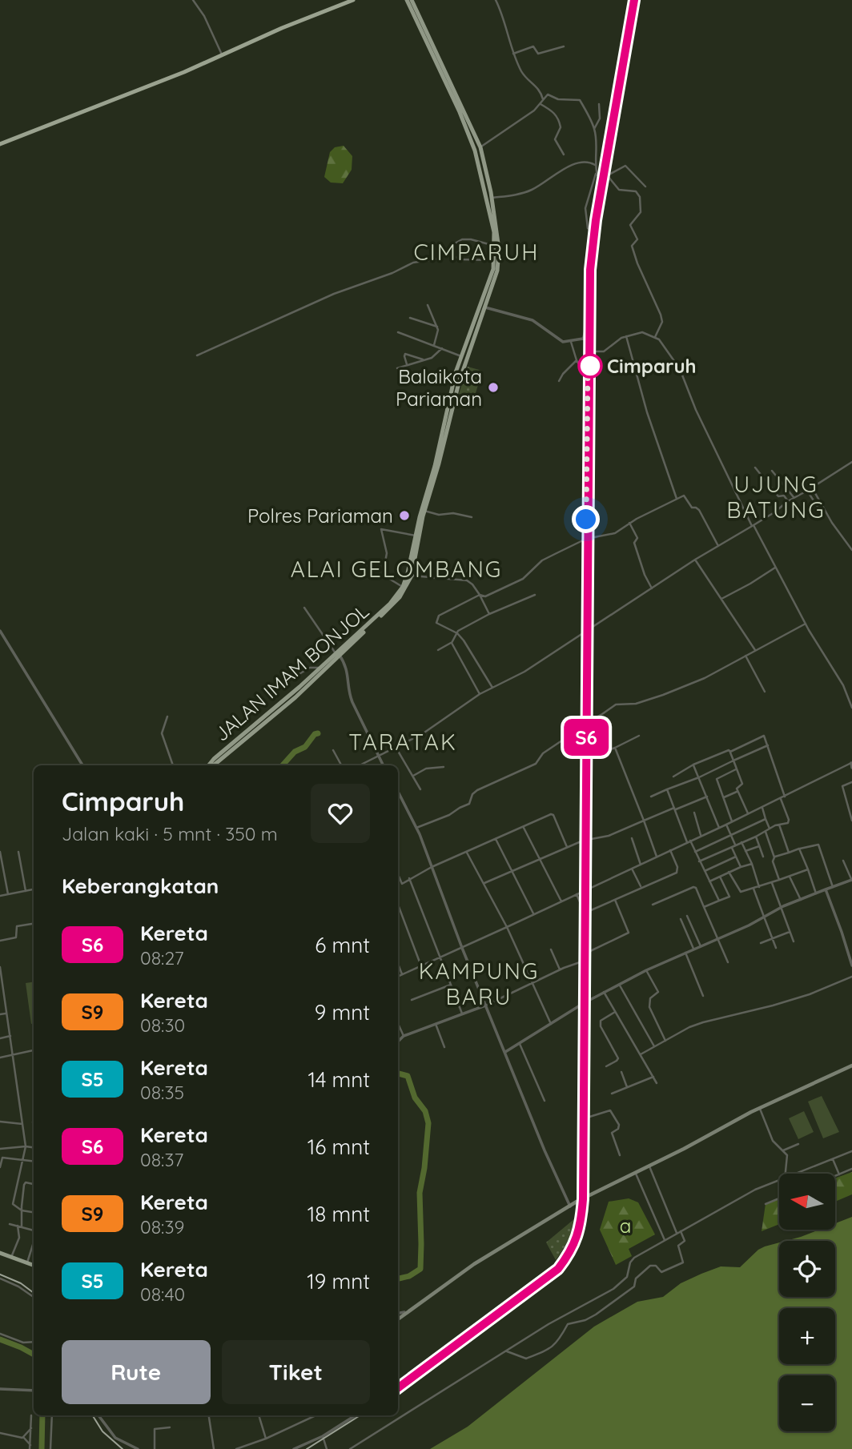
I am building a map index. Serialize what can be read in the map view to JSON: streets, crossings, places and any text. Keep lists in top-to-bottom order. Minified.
{"streets":{"main road":["JALAN IMAM BONJOL"]},"districts":["CIMPARUH","UJUNG BATUNG","ALAI GELOMBANG","TARATAK","KAMPUNG BARU"],"parks":["a"],"places":["Cimparuh","Balaikota Pariaman","Polres Pariaman"],"north":"left","page":{"on_map":"S6","heading":[["Cimparuh","Jalan kaki · 5 mnt · 350 m"],"Keberangkatan"],"list":[{"mark":"S6","name":"Kereta","note":"08:27","value":"6 mnt"},{"mark":"S9","name":"Kereta","note":"08:30","value":"9 mnt"},{"mark":"S5","name":"Kereta","note":"08:35","value":"14 mnt"},{"mark":"S6","name":"Kereta","note":"08:37","value":"16 mnt"},{"mark":"S9","name":"Kereta","note":"08:39","value":"18 mnt"},{"mark":"S5","name":"Kereta","note":"08:40","value":"19 mnt"}],"map_buttons":["+","−"],"buttons":["Rute","Tiket"]}}
